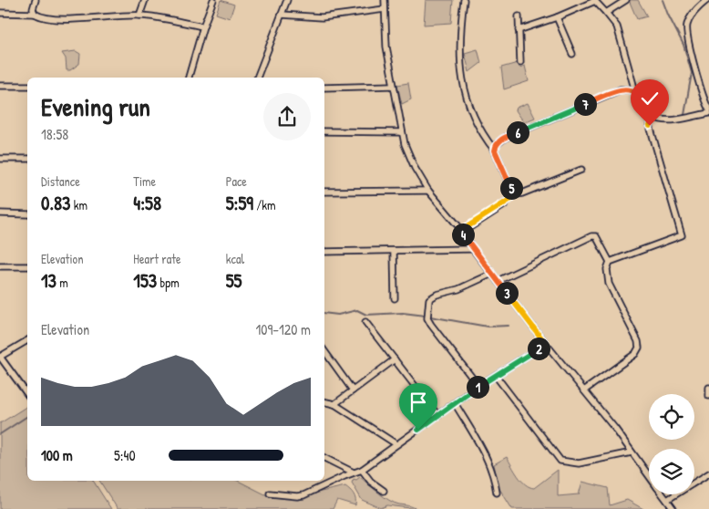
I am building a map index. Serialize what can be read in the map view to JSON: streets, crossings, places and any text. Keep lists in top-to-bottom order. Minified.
{"page":{"heading":["Evening run","18:58"],"pins":["7","6","5","4","3","2","1"],"stats":[["Distance","0.83 km"],["Time","4:58"],["Pace","5:59 /km"],["Elevation","13 m"],["Heart rate","153 bpm"],["kcal","55"]],"chart":["Elevation","109–120 m"],"list":[{"name":"100 m","note":"5:40"}]}}
